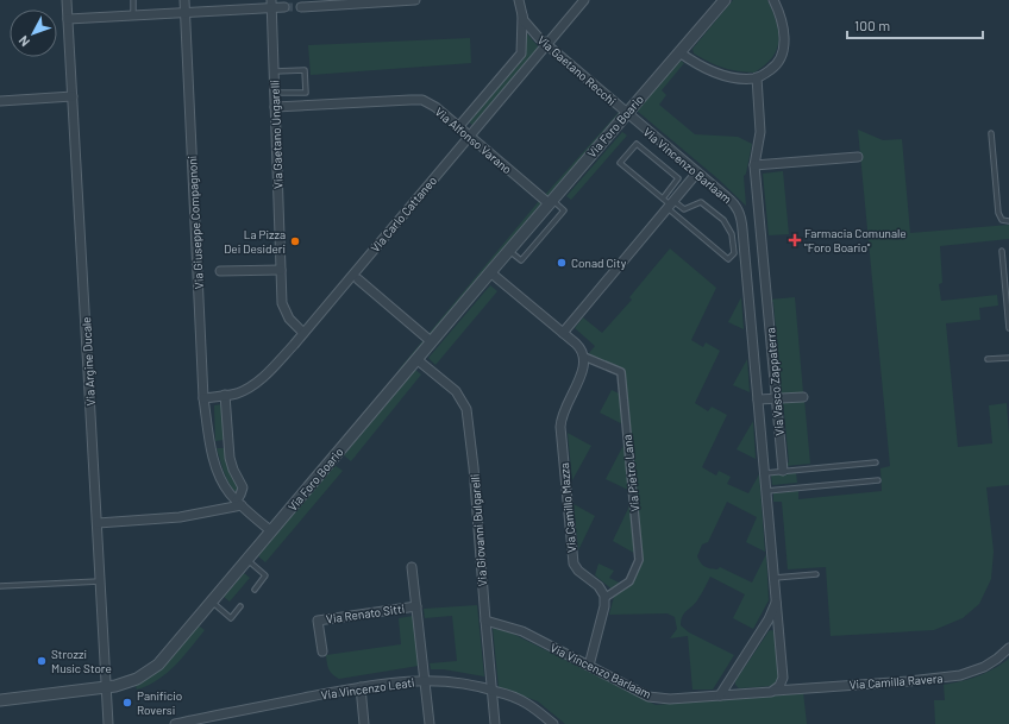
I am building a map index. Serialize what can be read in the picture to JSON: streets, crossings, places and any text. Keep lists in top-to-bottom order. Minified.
{"streets":{"street":["Via Gaetano Recchi","Via Foro Boario","Via Gaetano Ungarelli","Via Alfonso Varano","Via Vincenzo Barlaam","Via Carlo Cattaneo","Via Giuseppe Compagnoni","Via Argine Ducale","Via Vasco Zappaterra","Via Pietro Lana","Via Camillo Mazza","Via Giovanni Bulgarelli","Via Renato Sitti","Via Camilla Ravera","Via Vincenzo Leati"]},"crossings":[["Via Gaetano Recchi","Via Foro Boario"],["Via Gaetano Recchi","Via Vincenzo Barlaam"],["Via Gaetano Recchi","Via Carlo Cattaneo"],["Via Foro Boario","Via Alfonso Varano"],["Via Foro Boario","Via Vincenzo Barlaam"],["Via Foro Boario","Via Giuseppe Compagnoni"],["Via Foro Boario","Via Argine Ducale"],["Via Foro Boario","Via Pietro Lana"],["Via Foro Boario","Via Giovanni Bulgarelli"],["Via Gaetano Ungarelli","Via Alfonso Varano"],["Via Gaetano Ungarelli","Via Carlo Cattaneo"],["Via Alfonso Varano","Via Carlo Cattaneo"],["Via Vincenzo Barlaam","Via Giovanni Bulgarelli"],["Via Vincenzo Barlaam","Via Camilla Ravera"],["Via Carlo Cattaneo","Via Giuseppe Compagnoni"],["Via Pietro Lana","Via Camillo Mazza"],["Via Giovanni Bulgarelli","Via Vincenzo Leati"],["Via Renato Sitti","Via Vincenzo Leati"]],"places":{"health":["Farmacia Comunale \"Foro Boario\""],"other":["La Pizza Dei Desideri","Conad City","Strozzi Music Store","Panificio Roversi"]},"scale_bar":"100 m","north":"bottom left"}
